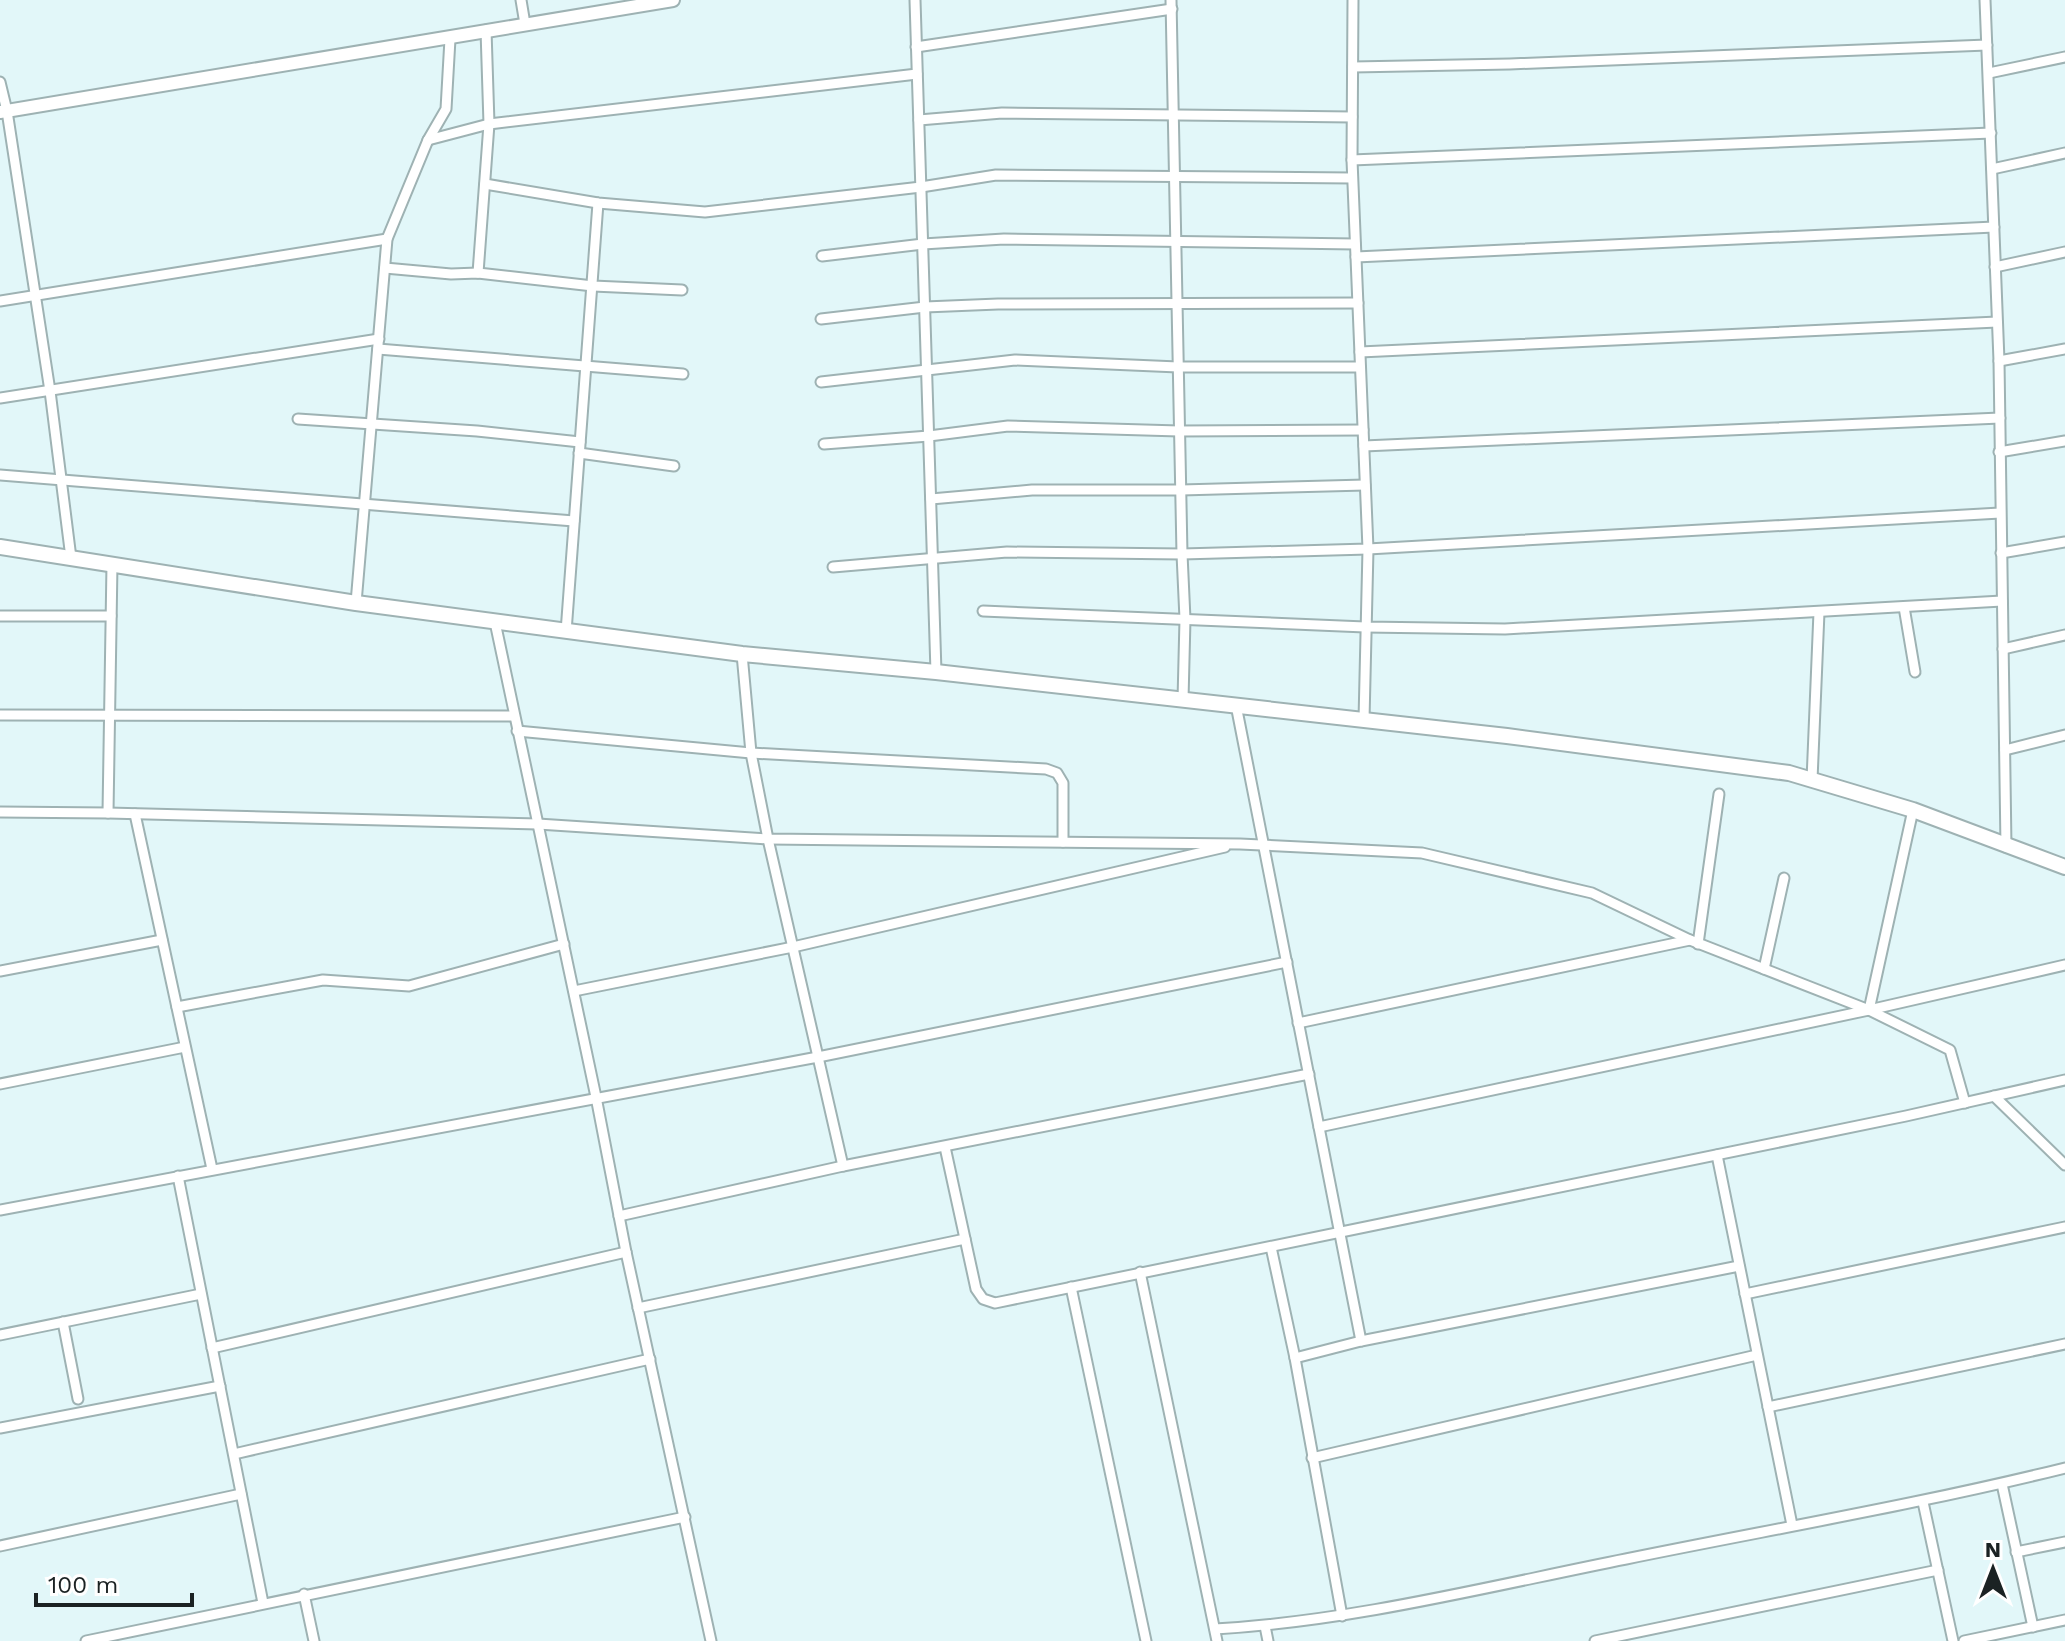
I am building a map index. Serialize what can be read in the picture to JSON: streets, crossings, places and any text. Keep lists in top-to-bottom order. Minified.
{"scale_bar":"100 m","north":"top"}
